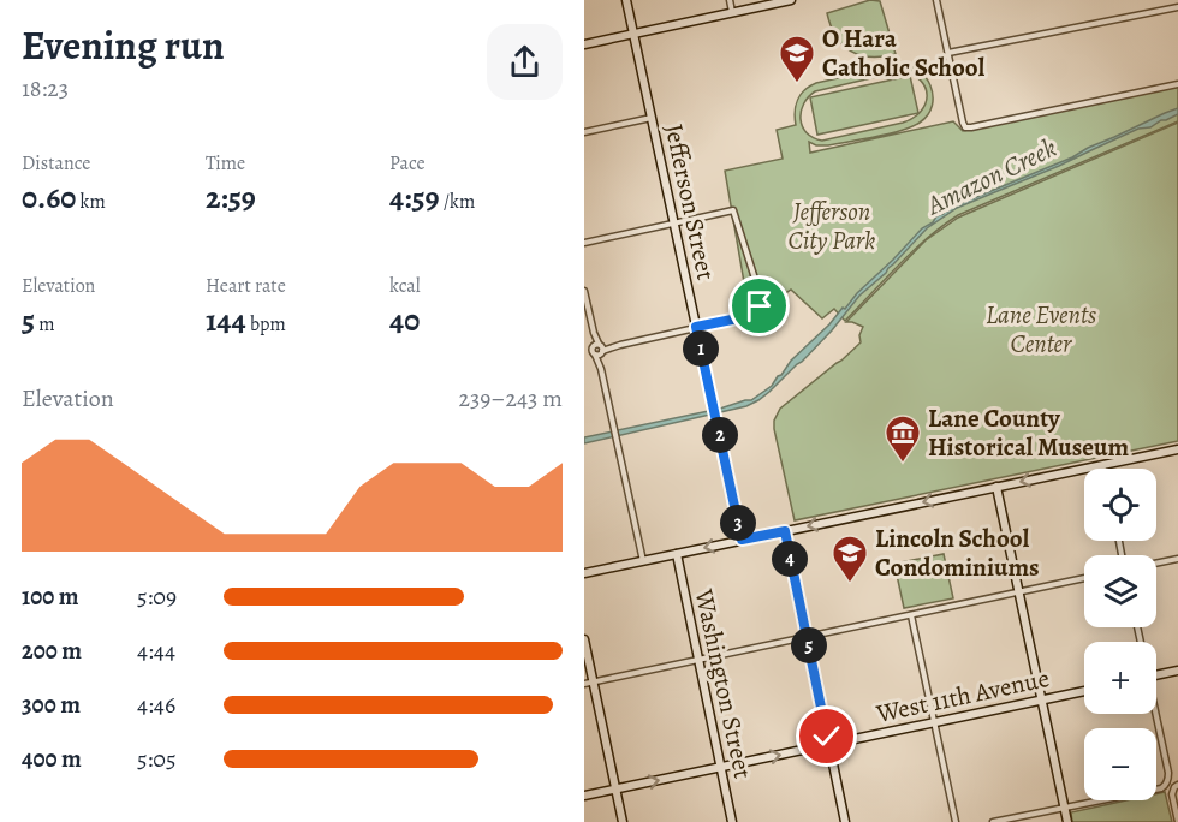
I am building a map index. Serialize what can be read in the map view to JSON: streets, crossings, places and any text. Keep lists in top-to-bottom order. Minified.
{"streets":{"main road":["Jefferson Street","Washington Street","West 11th Avenue"]},"crossings":[["Washington Street","West 11th Avenue"]],"one_way":["West 11th Avenue"],"water":["Amazon Creek"],"parks":["Jefferson City Park","Lane Events Center"],"places":{"school or university":["O Hara Catholic School","Lincoln School Condominiums"],"museum":["Lane County Historical Museum"]},"page":{"heading":["Evening run","18:23"],"stats":[["Distance","0.60 km"],["Time","2:59"],["Pace","4:59 /km"],["Elevation","5 m"],["Heart rate","144 bpm"],["kcal","40"]],"pins":["1","2","3","4","5"],"chart":["Elevation","239–243 m"],"map_buttons":["+","−"],"list":[{"name":"100 m","note":"5:09"},{"name":"200 m","note":"4:44"},{"name":"300 m","note":"4:46"},{"name":"400 m","note":"5:05"}]}}
